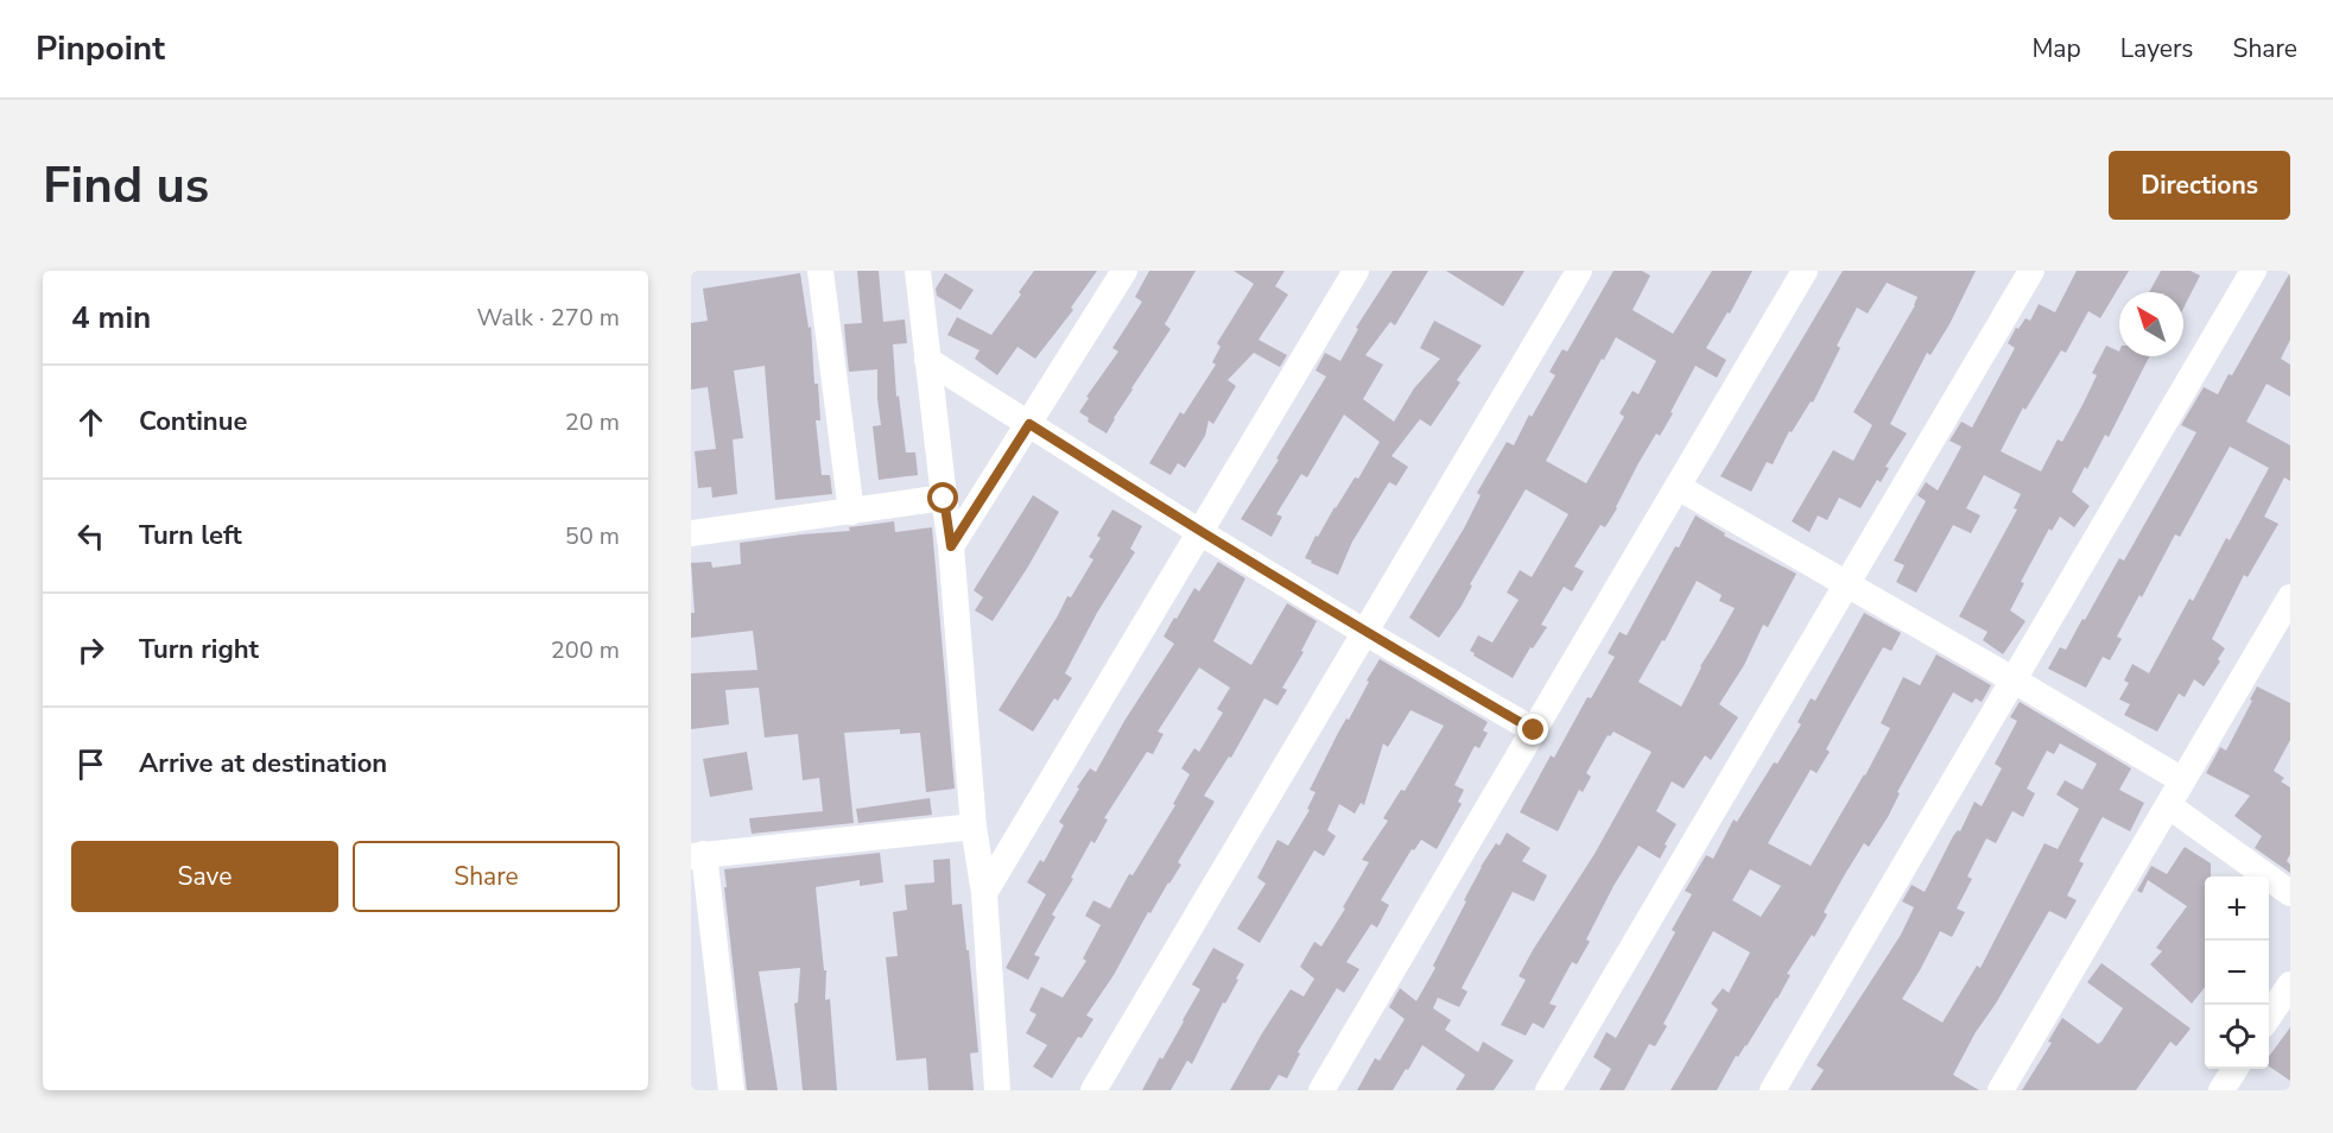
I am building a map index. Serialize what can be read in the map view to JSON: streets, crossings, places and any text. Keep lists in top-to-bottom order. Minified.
{"north":"top left","page":{"header":"Pinpoint","nav":["Map","Layers","Share"],"buttons":["Directions",["Save","Share"]],"title":"Find us","heading":["4 min","Walk · 270 m"],"list":[["Continue","20 m"],["Turn left","50 m"],["Turn right","200 m"],"Arrive at destination"],"map_buttons":["+","−"]}}
